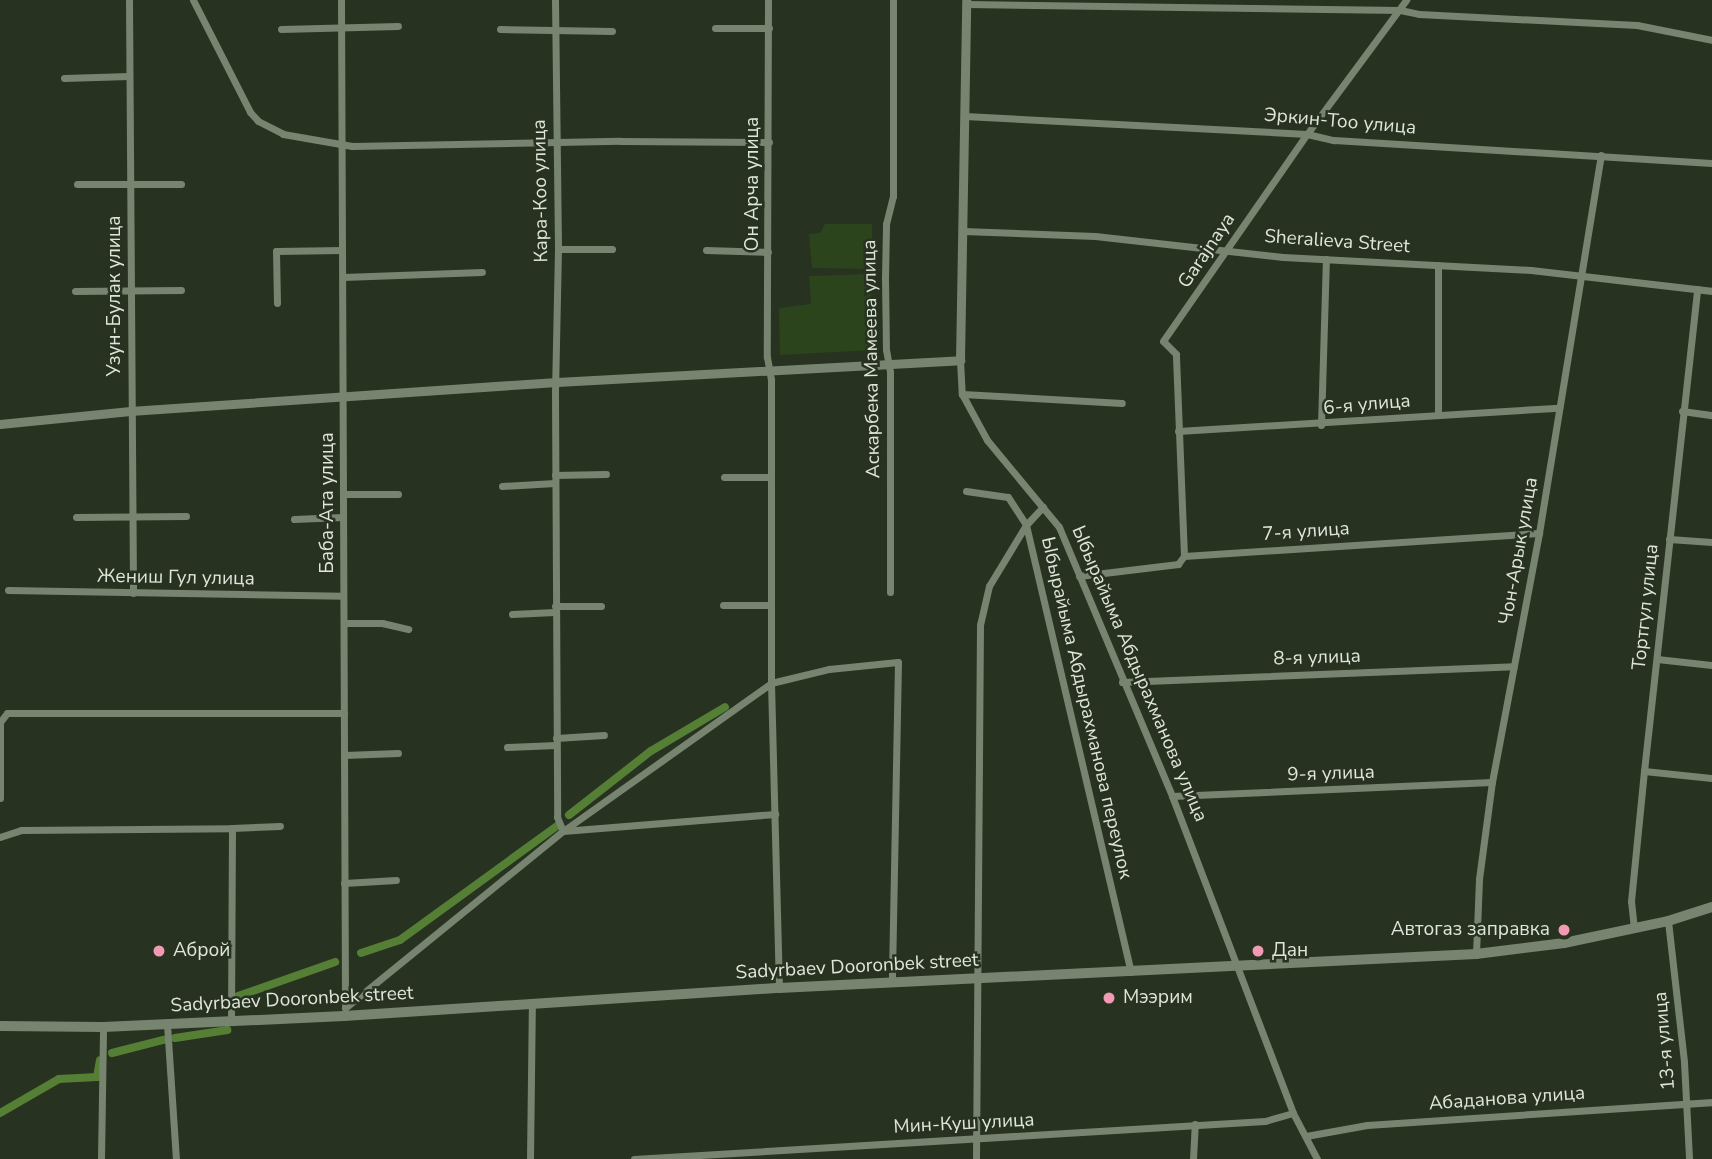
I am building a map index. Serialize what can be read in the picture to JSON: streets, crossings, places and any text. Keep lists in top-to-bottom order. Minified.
{"streets":{"main road":["Sadyrbaev Dooronbek street"],"street":["Эркин-Тоо улица","Он Арча улица","Кара-Коо улица","Sheralieva Street","Garajnaya","Узун-Булак улица","Аскарбека Мамеева улица","6-я улица","Баба-Ата улица","7-я улица","Чон-Арык улица","Жениш Гул улица","Тортгул улица","8-я улица","Ыбырайыма Абдырахманова улица","Ыбырайыма Абдырахманова переулок","9-я улица","13-я улица","Абаданова улица","Мин-Куш улица"]},"crossings":[["Эркин-Тоо улица","Garajnaya"],["Эркин-Тоо улица","Чон-Арык улица"],["Эркин-Тоо улица","Ыбырайыма Абдырахманова улица"],["Он Арча улица","Sadyrbaev Dooronbek street"],["Sheralieva Street","Garajnaya"],["Sheralieva Street","Чон-Арык улица"],["Sheralieva Street","Тортгул улица"],["Sheralieva Street","Ыбырайыма Абдырахманова улица"],["Garajnaya","6-я улица"],["Garajnaya","7-я улица"],["Узун-Булак улица","Жениш Гул улица"],["6-я улица","Чон-Арык улица"],["Баба-Ата улица","Жениш Гул улица"],["Баба-Ата улица","Sadyrbaev Dooronbek street"],["7-я улица","Чон-Арык улица"],["7-я улица","Ыбырайыма Абдырахманова улица"],["Чон-Арык улица","8-я улица"],["Чон-Арык улица","9-я улица"],["Чон-Арык улица","Sadyrbaev Dooronbek street"],["Тортгул улица","Sadyrbaev Dooronbek street"],["8-я улица","Ыбырайыма Абдырахманова улица"],["Ыбырайыма Абдырахманова улица","9-я улица"],["Ыбырайыма Абдырахманова улица","Sadyrbaev Dooronbek street"],["Ыбырайыма Абдырахманова улица","Абаданова улица"],["Ыбырайыма Абдырахманова улица","Мин-Куш улица"],["Ыбырайыма Абдырахманова переулок","Sadyrbaev Dooronbek street"],["Sadyrbaev Dooronbek street","13-я улица"],["13-я улица","Абаданова улица"]],"places":["Автогаз заправка","Аброй","Дан","Мээрим"]}
